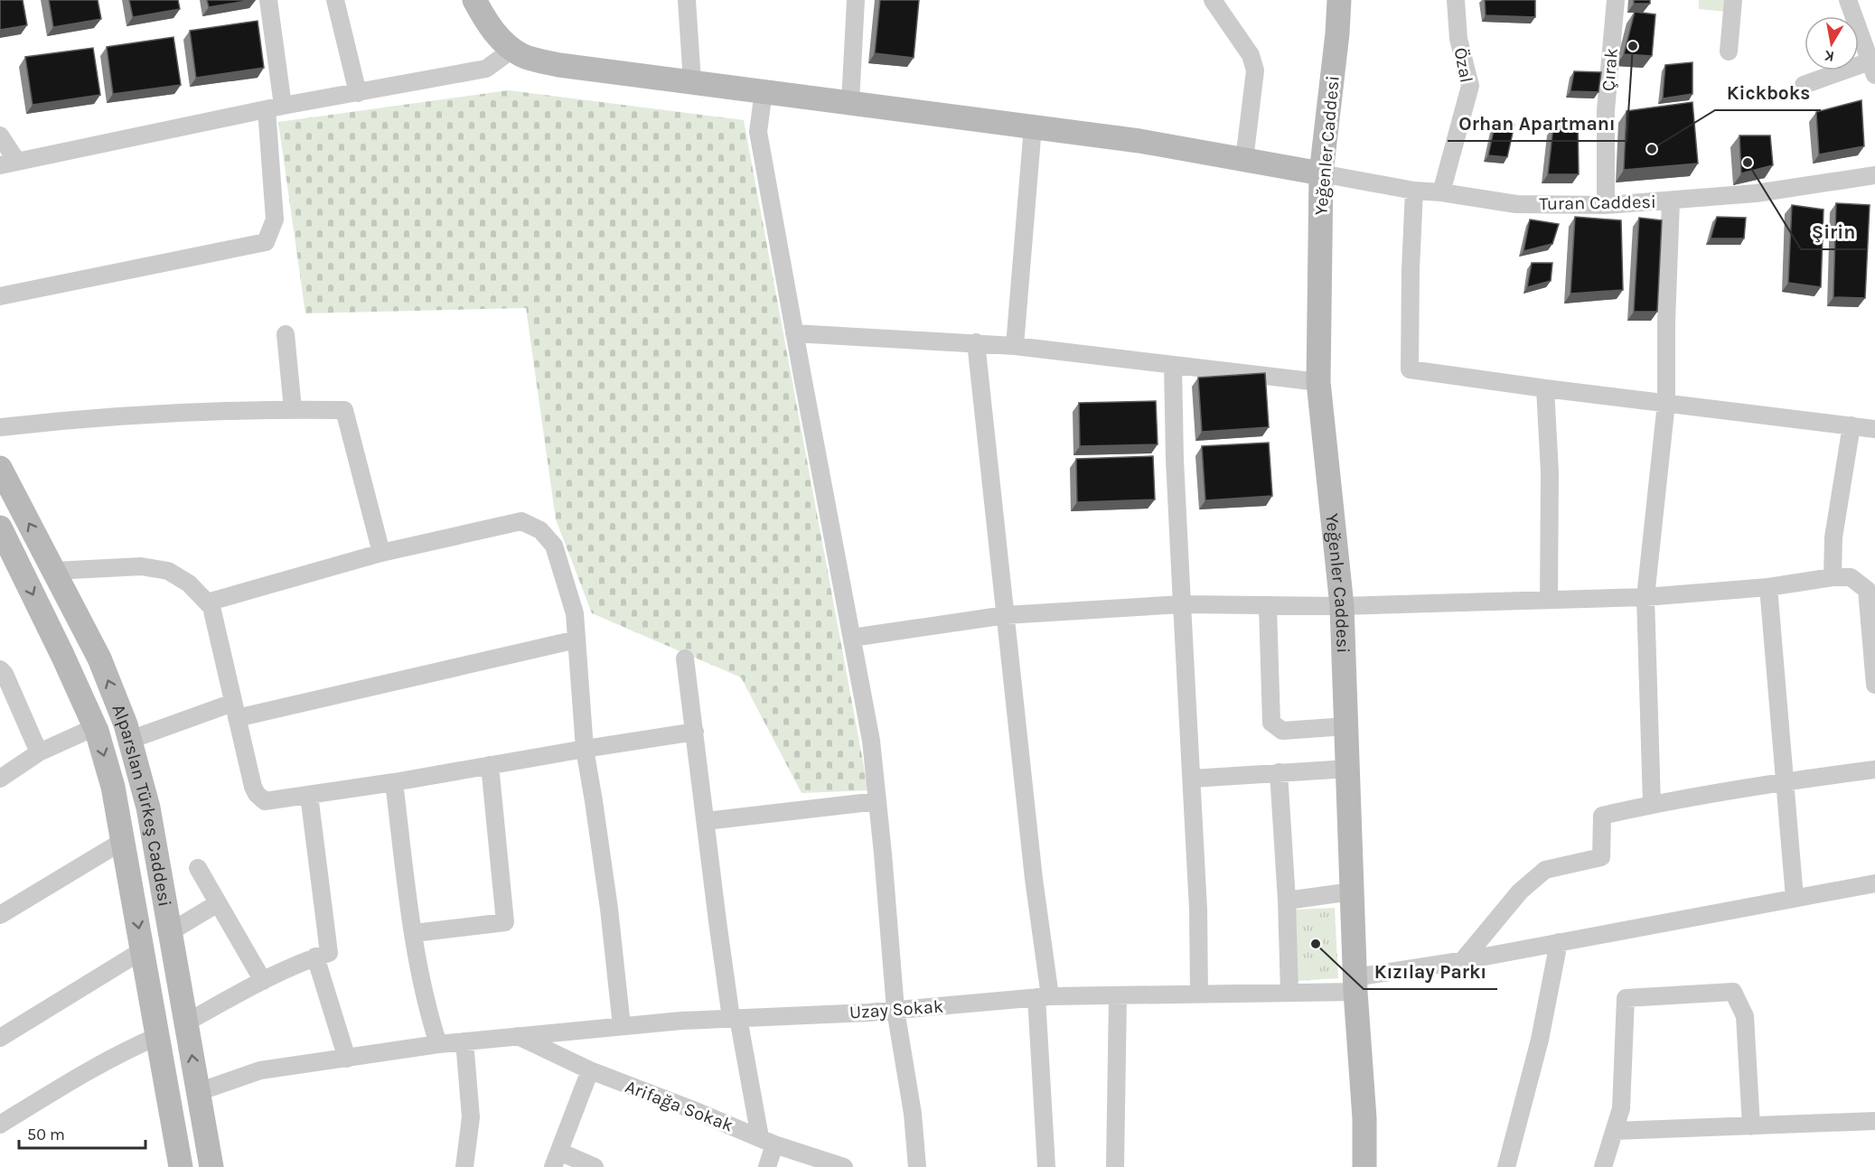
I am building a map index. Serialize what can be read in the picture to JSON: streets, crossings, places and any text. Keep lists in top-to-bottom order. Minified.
{"streets":{"street":["Özal","Çırak","Yeğenler Caddesi","Turan Caddesi","Alparslan Türkeş Caddesi","Uzay Sokak","Arifağa Sokak"]},"crossings":[["Özal","Turan Caddesi"],["Çırak","Turan Caddesi"],["Yeğenler Caddesi","Turan Caddesi"],["Yeğenler Caddesi","Uzay Sokak"],["Alparslan Türkeş Caddesi","Uzay Sokak"],["Uzay Sokak","Arifağa Sokak"]],"places":["Orhan Apartmanı","Kickboks","Şirin","Kızılay Parkı"],"scale_bar":"50 m","north":"bottom"}
